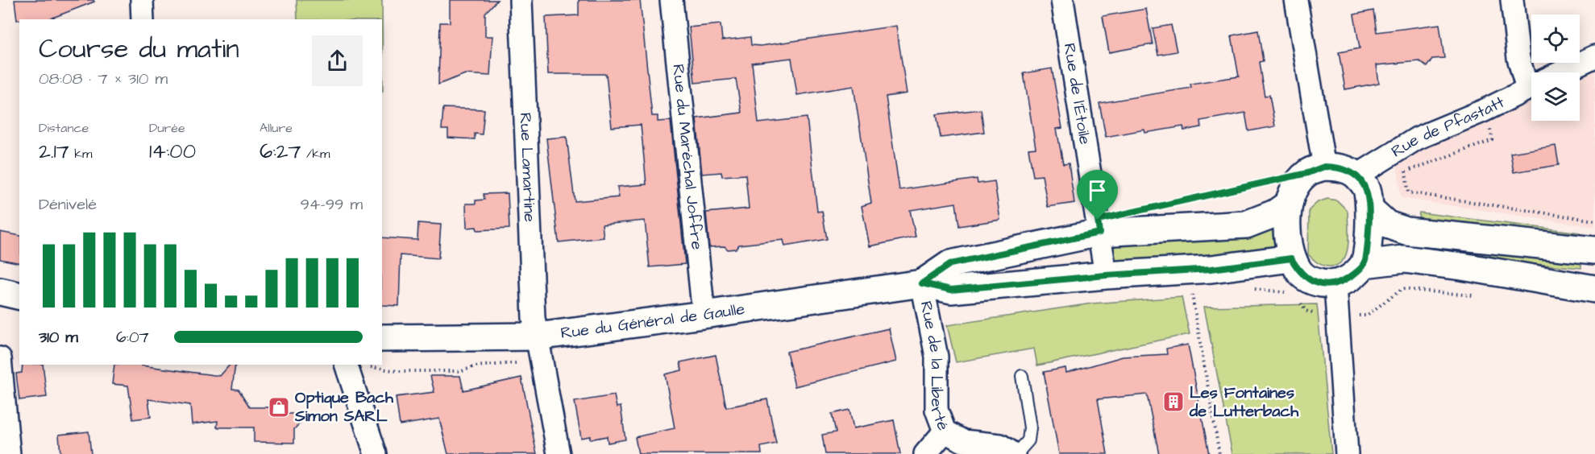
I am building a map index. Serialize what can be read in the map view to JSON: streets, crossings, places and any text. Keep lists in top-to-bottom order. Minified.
{"streets":{"main road":["Rue du Général de Gaulle"],"street":["Rue de l'Étoile","Rue de Pfastatt","Rue du Maréchal Joffre","Rue Lamartine","Rue de la Liberté"]},"crossings":[["Rue de l'Étoile","Rue du Général de Gaulle"],["Rue de Pfastatt","Rue du Général de Gaulle"],["Rue du Maréchal Joffre","Rue du Général de Gaulle"],["Rue Lamartine","Rue du Général de Gaulle"],["Rue du Général de Gaulle","Rue de la Liberté"]],"places":{"building":["Les Fontaines de Lutterbach"],"shop":["Optique Bach Simon SARL"]},"page":{"heading":["Course du matin","08:08 · 7 × 310 m"],"stats":[["Distance","2.17 km"],["Durée","14:00"],["Allure","6:27 /km"]],"chart":["Dénivelé","94–99 m"],"list":[{"name":"310 m","note":"6:07"}]}}
